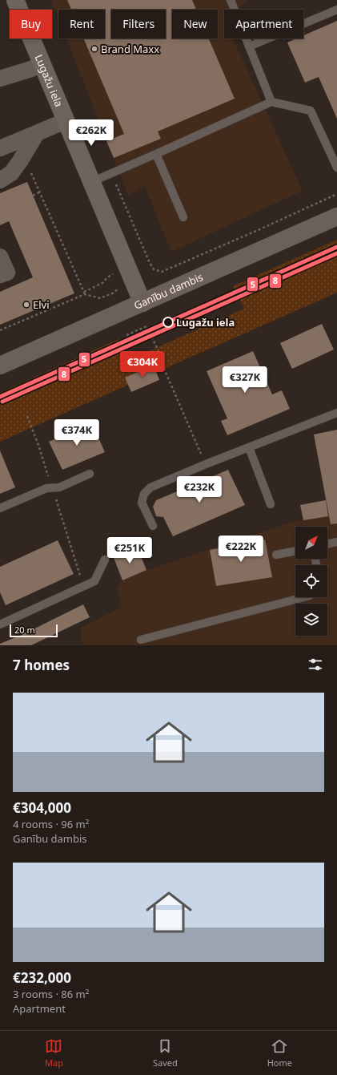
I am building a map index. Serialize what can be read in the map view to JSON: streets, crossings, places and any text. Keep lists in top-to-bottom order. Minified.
{"streets":{"main road":["Ganību dambis"],"street":["Lugažu iela"]},"crossings":[["Lugažu iela","Ganību dambis"]],"places":["Brand Maxx","Elvi","Lugažu iela"],"lines":["transit line 5","transit line 8"],"scale_bar":"20 m","north":"top right","page":{"chip":["Buy","Rent","Filters","New","Apartment"],"price":["€262K","€304K","€327K","€374K","€232K","€222K","€251K"],"scale":"20 m","heading":"7 homes","list":[{"name":"€304,000","note":"4 rooms · 96 m² · Ganību dambis"},{"name":"€232,000","note":"3 rooms · 86 m² · Apartment"}],"tabs":["Map","Saved","Home"]}}
